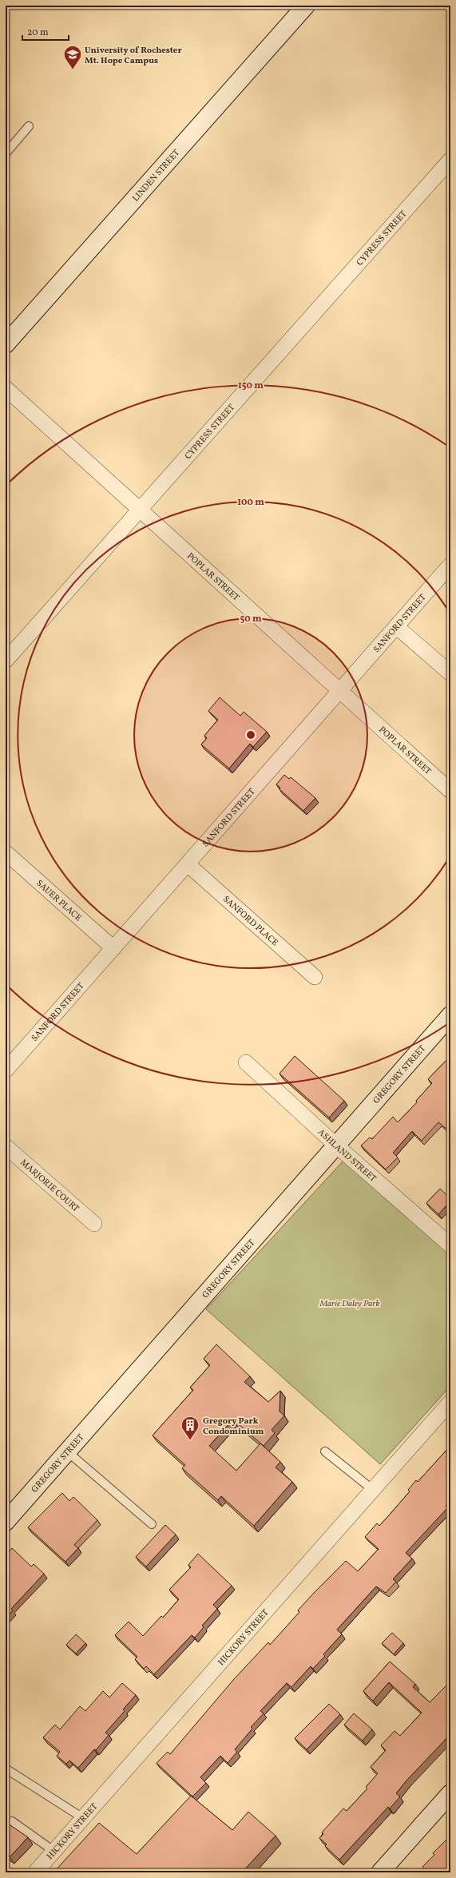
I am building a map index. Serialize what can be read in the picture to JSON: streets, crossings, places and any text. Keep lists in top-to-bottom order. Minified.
{"streets":{"street":["LINDEN STREET","CYPRESS STREET","POPLAR STREET","SANFORD STREET","SAUER PLACE","SANFORD PLACE","GREGORY STREET","ASHLAND STREET","MARJORIE COURT","HICKORY STREET"]},"crossings":[["CYPRESS STREET","POPLAR STREET"],["POPLAR STREET","SANFORD STREET"],["SANFORD STREET","SAUER PLACE"],["SANFORD STREET","SANFORD PLACE"],["GREGORY STREET","ASHLAND STREET"]],"parks":["Marie Daley Park"],"places":{"school or university":["University of Rochester Mt. Hope Campus"],"building":["Gregory Park Condominium"]},"scale_bar":"20 m","rings":["150 m","100 m","50 m"]}
